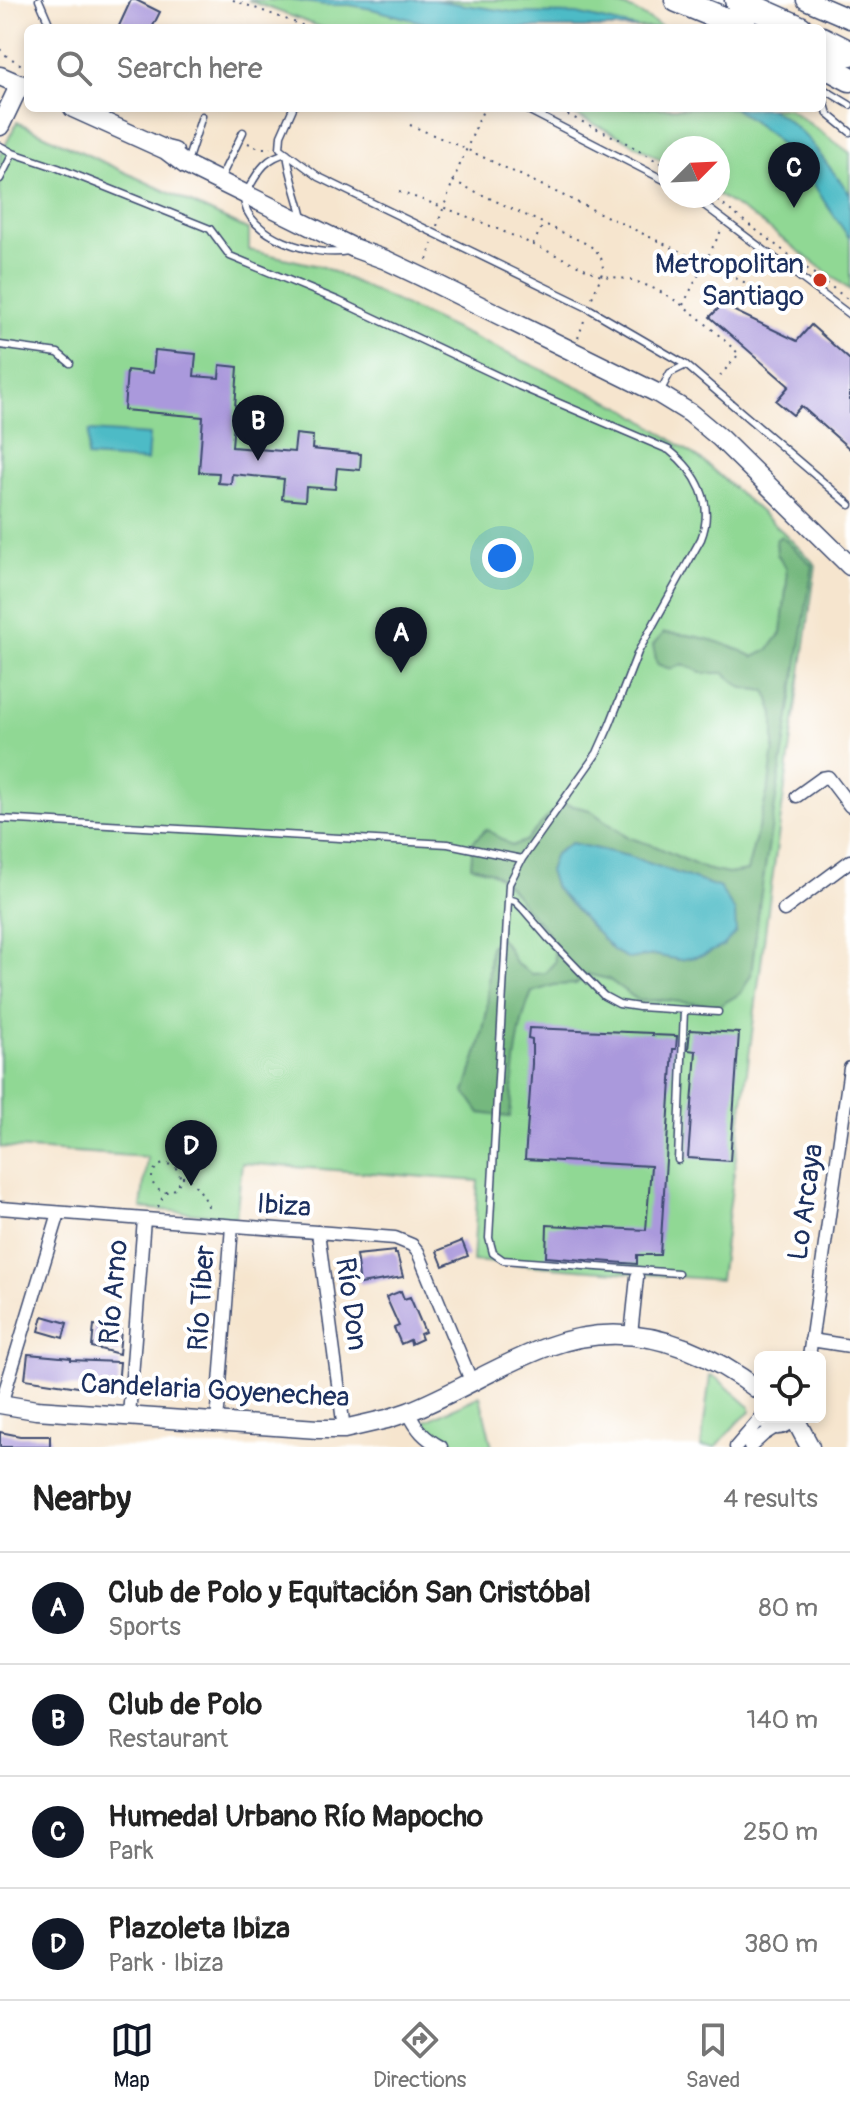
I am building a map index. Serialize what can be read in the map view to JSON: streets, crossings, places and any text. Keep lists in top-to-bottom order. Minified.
{"streets":{"main road":["Candelaria Goyenechea"],"street":["Lo Arcaya","Ibiza","Río Arno","Río Tíber","Río Don"]},"crossings":[["Ibiza","Río Arno"],["Ibiza","Río Tíber"],["Ibiza","Río Don"],["Ibiza","Candelaria Goyenechea"],["Río Arno","Candelaria Goyenechea"],["Río Tíber","Candelaria Goyenechea"],["Río Don","Candelaria Goyenechea"]],"places":["Metropolitan Santiago"],"north":"top right","page":{"search":"Search here","pins":["C","B","A","D"],"heading":["Nearby","4 results"],"list":[{"mark":"A","name":"Club de Polo y Equitación San Cristóbal","note":"Sports","value":"80 m"},{"mark":"B","name":"Club de Polo","note":"Restaurant","value":"140 m"},{"mark":"C","name":"Humedal Urbano Río Mapocho","note":"Park","value":"250 m"},{"mark":"D","name":"Plazoleta Ibiza","note":"Park · Ibiza","value":"380 m"}],"nav":["Map","Directions","Saved"]}}
